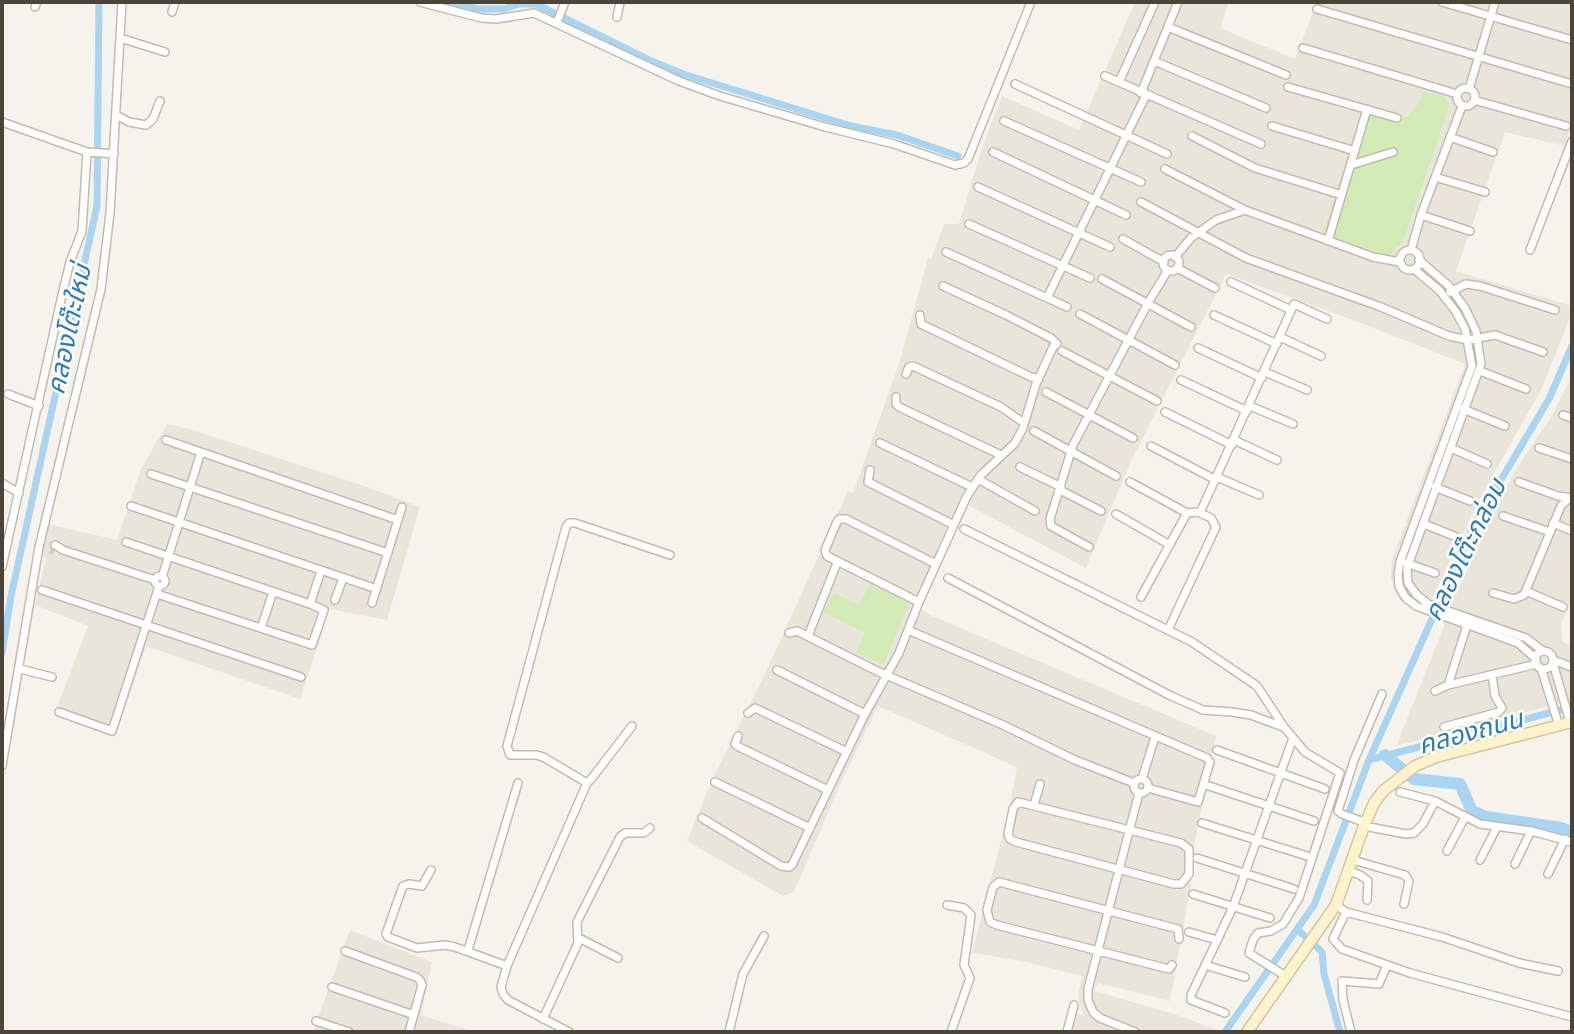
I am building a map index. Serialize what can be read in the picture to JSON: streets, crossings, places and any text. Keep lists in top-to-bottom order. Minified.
{"water":["คลองโต๊ะใหม่","คลองโต๊ะกล่อม","คลองถนน"]}
